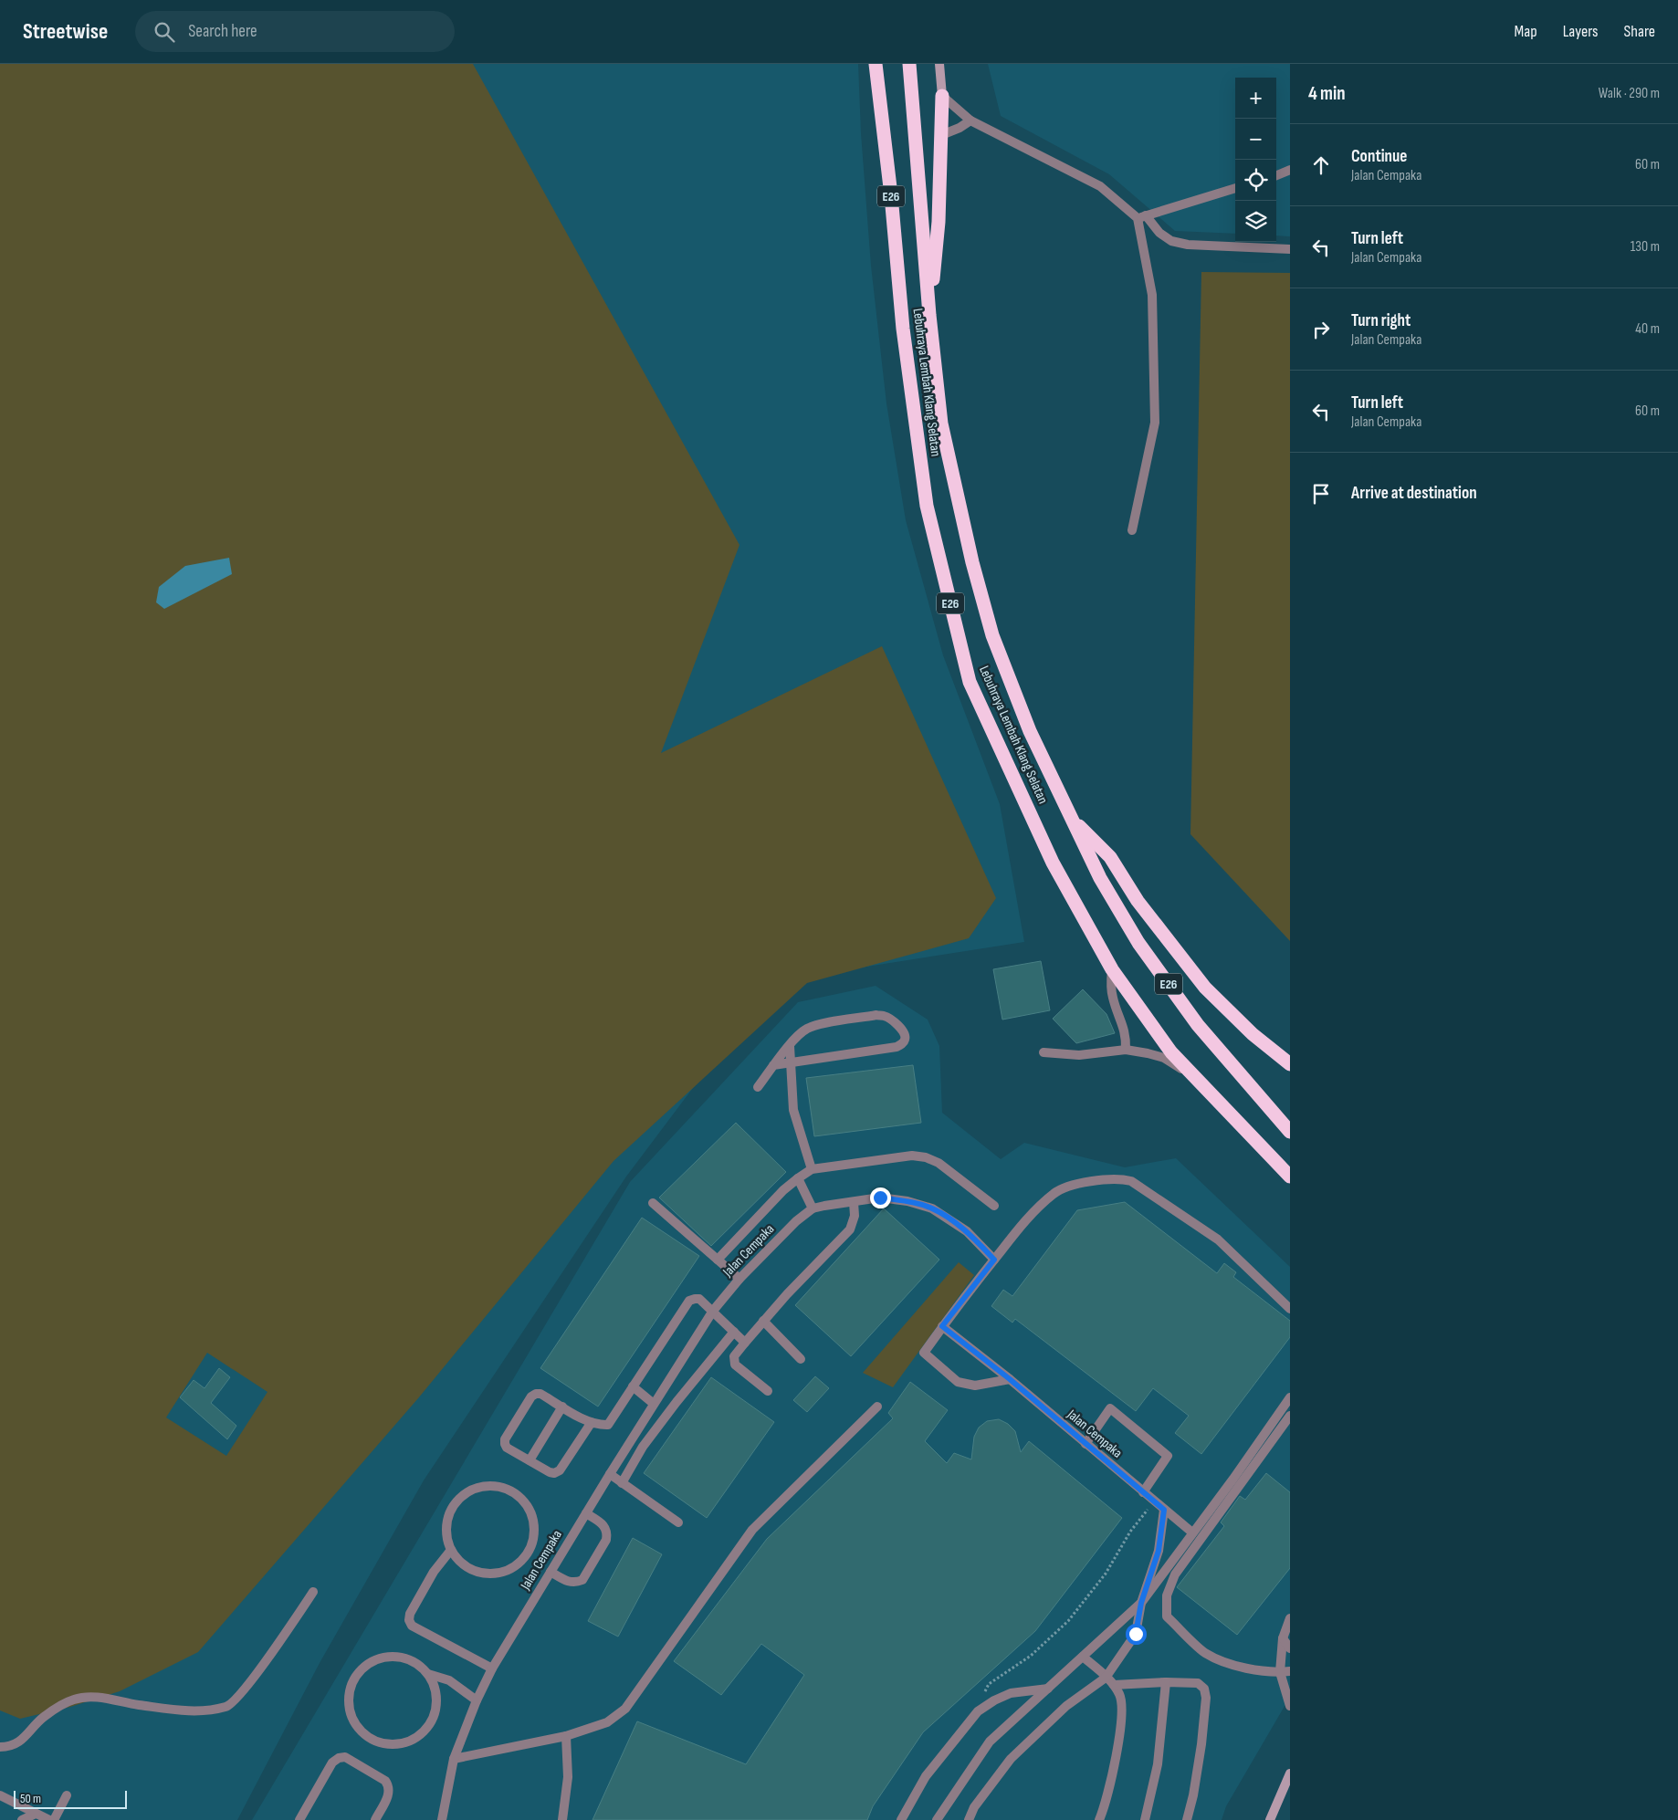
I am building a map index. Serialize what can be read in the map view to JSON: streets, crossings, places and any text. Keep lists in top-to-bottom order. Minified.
{"streets":{"highway":["E26","Lebuhraya Lembah Klang Selatan"],"street":["Jalan Cempaka"]},"scale_bar":"50 m","page":{"header":"Streetwise","search":"Search here","nav":["Map","Layers","Share"],"heading":["4 min","Walk · 290 m"],"map_buttons":["+","−"],"list":[["Continue","Jalan Cempaka","60 m"],["Turn left","Jalan Cempaka","130 m"],["Turn right","Jalan Cempaka","40 m"],["Turn left","Jalan Cempaka","60 m"],"Arrive at destination"],"scale":"50 m"}}
